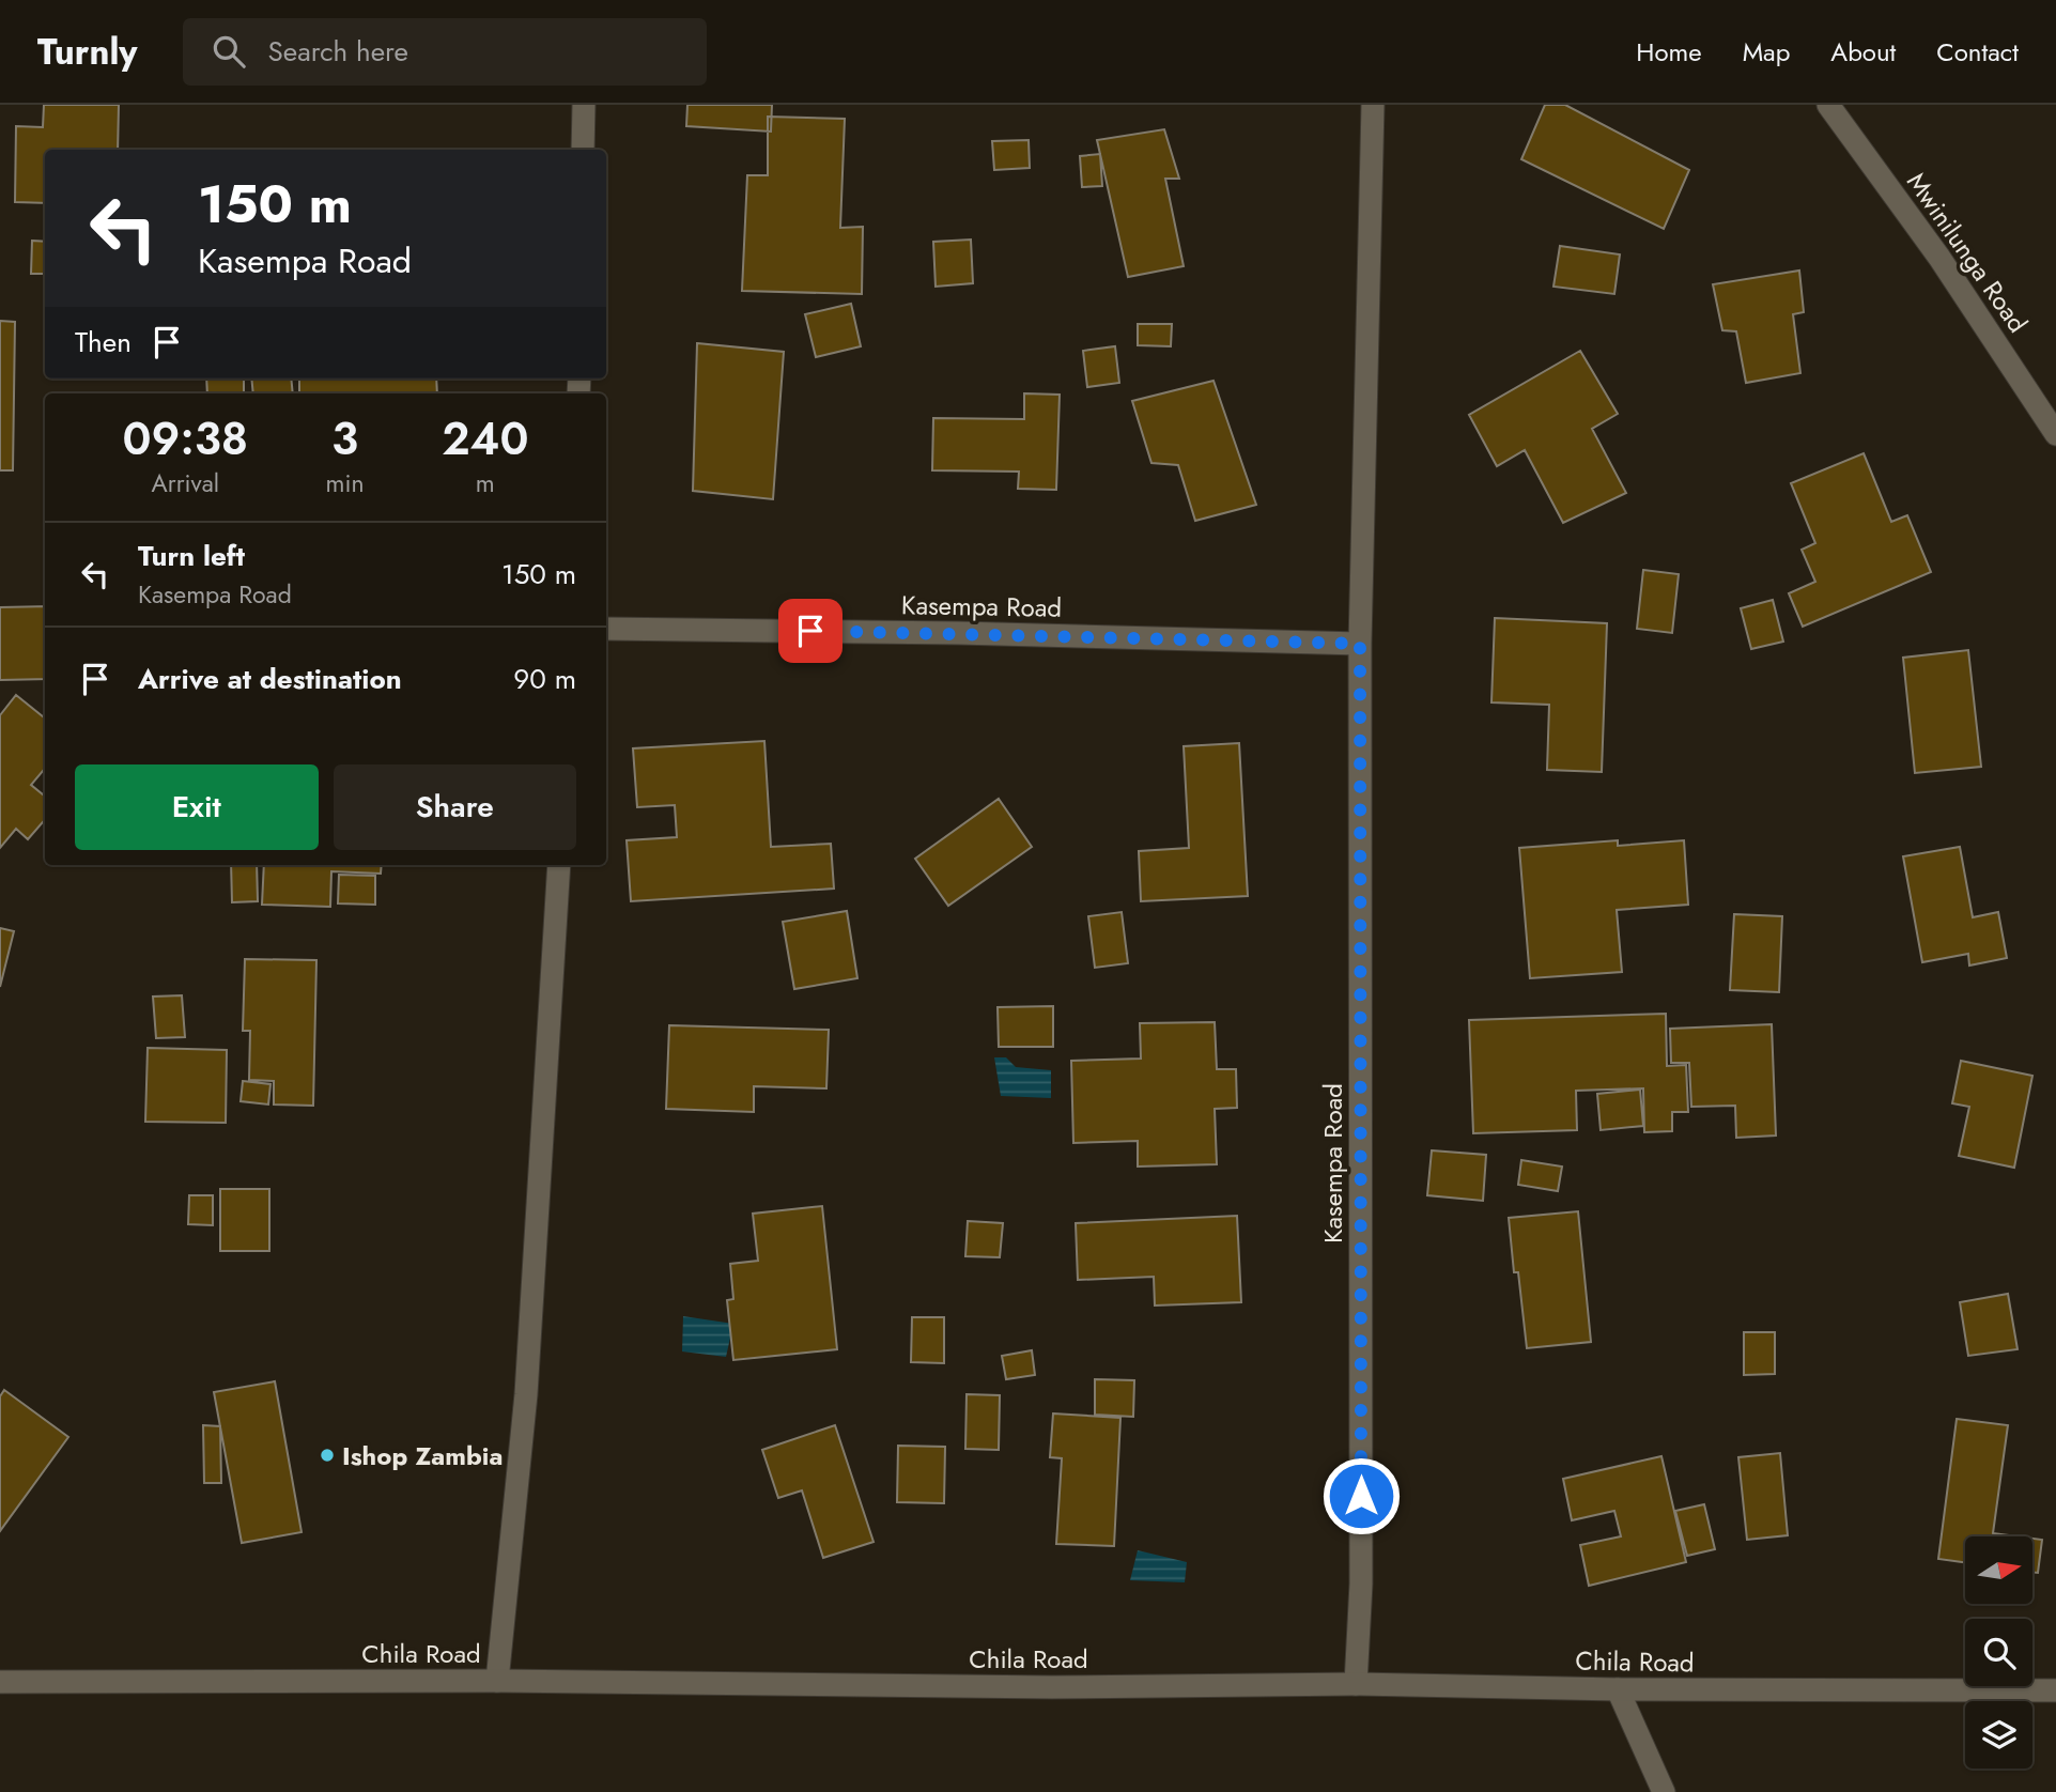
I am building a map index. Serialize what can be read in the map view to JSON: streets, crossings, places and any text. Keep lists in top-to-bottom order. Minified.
{"streets":{"street":["Mwinilunga Road","Kasempa Road","Chila Road"]},"crossings":[["Kasempa Road","Chila Road"]],"places":["Ishop Zambia"],"north":"right","page":{"header":"Turnly","search":"Search here","nav":["Home","Map","About","Contact"],"turn":["150 m","Kasempa Road"],"then":"Then","eta":["09:38","Arrival","3","min","240","m"],"list":[{"name":"Turn left","note":"Kasempa Road","value":"150 m"},{"name":"Arrive at destination","value":"90 m"}],"buttons":["Exit","Share"]}}
